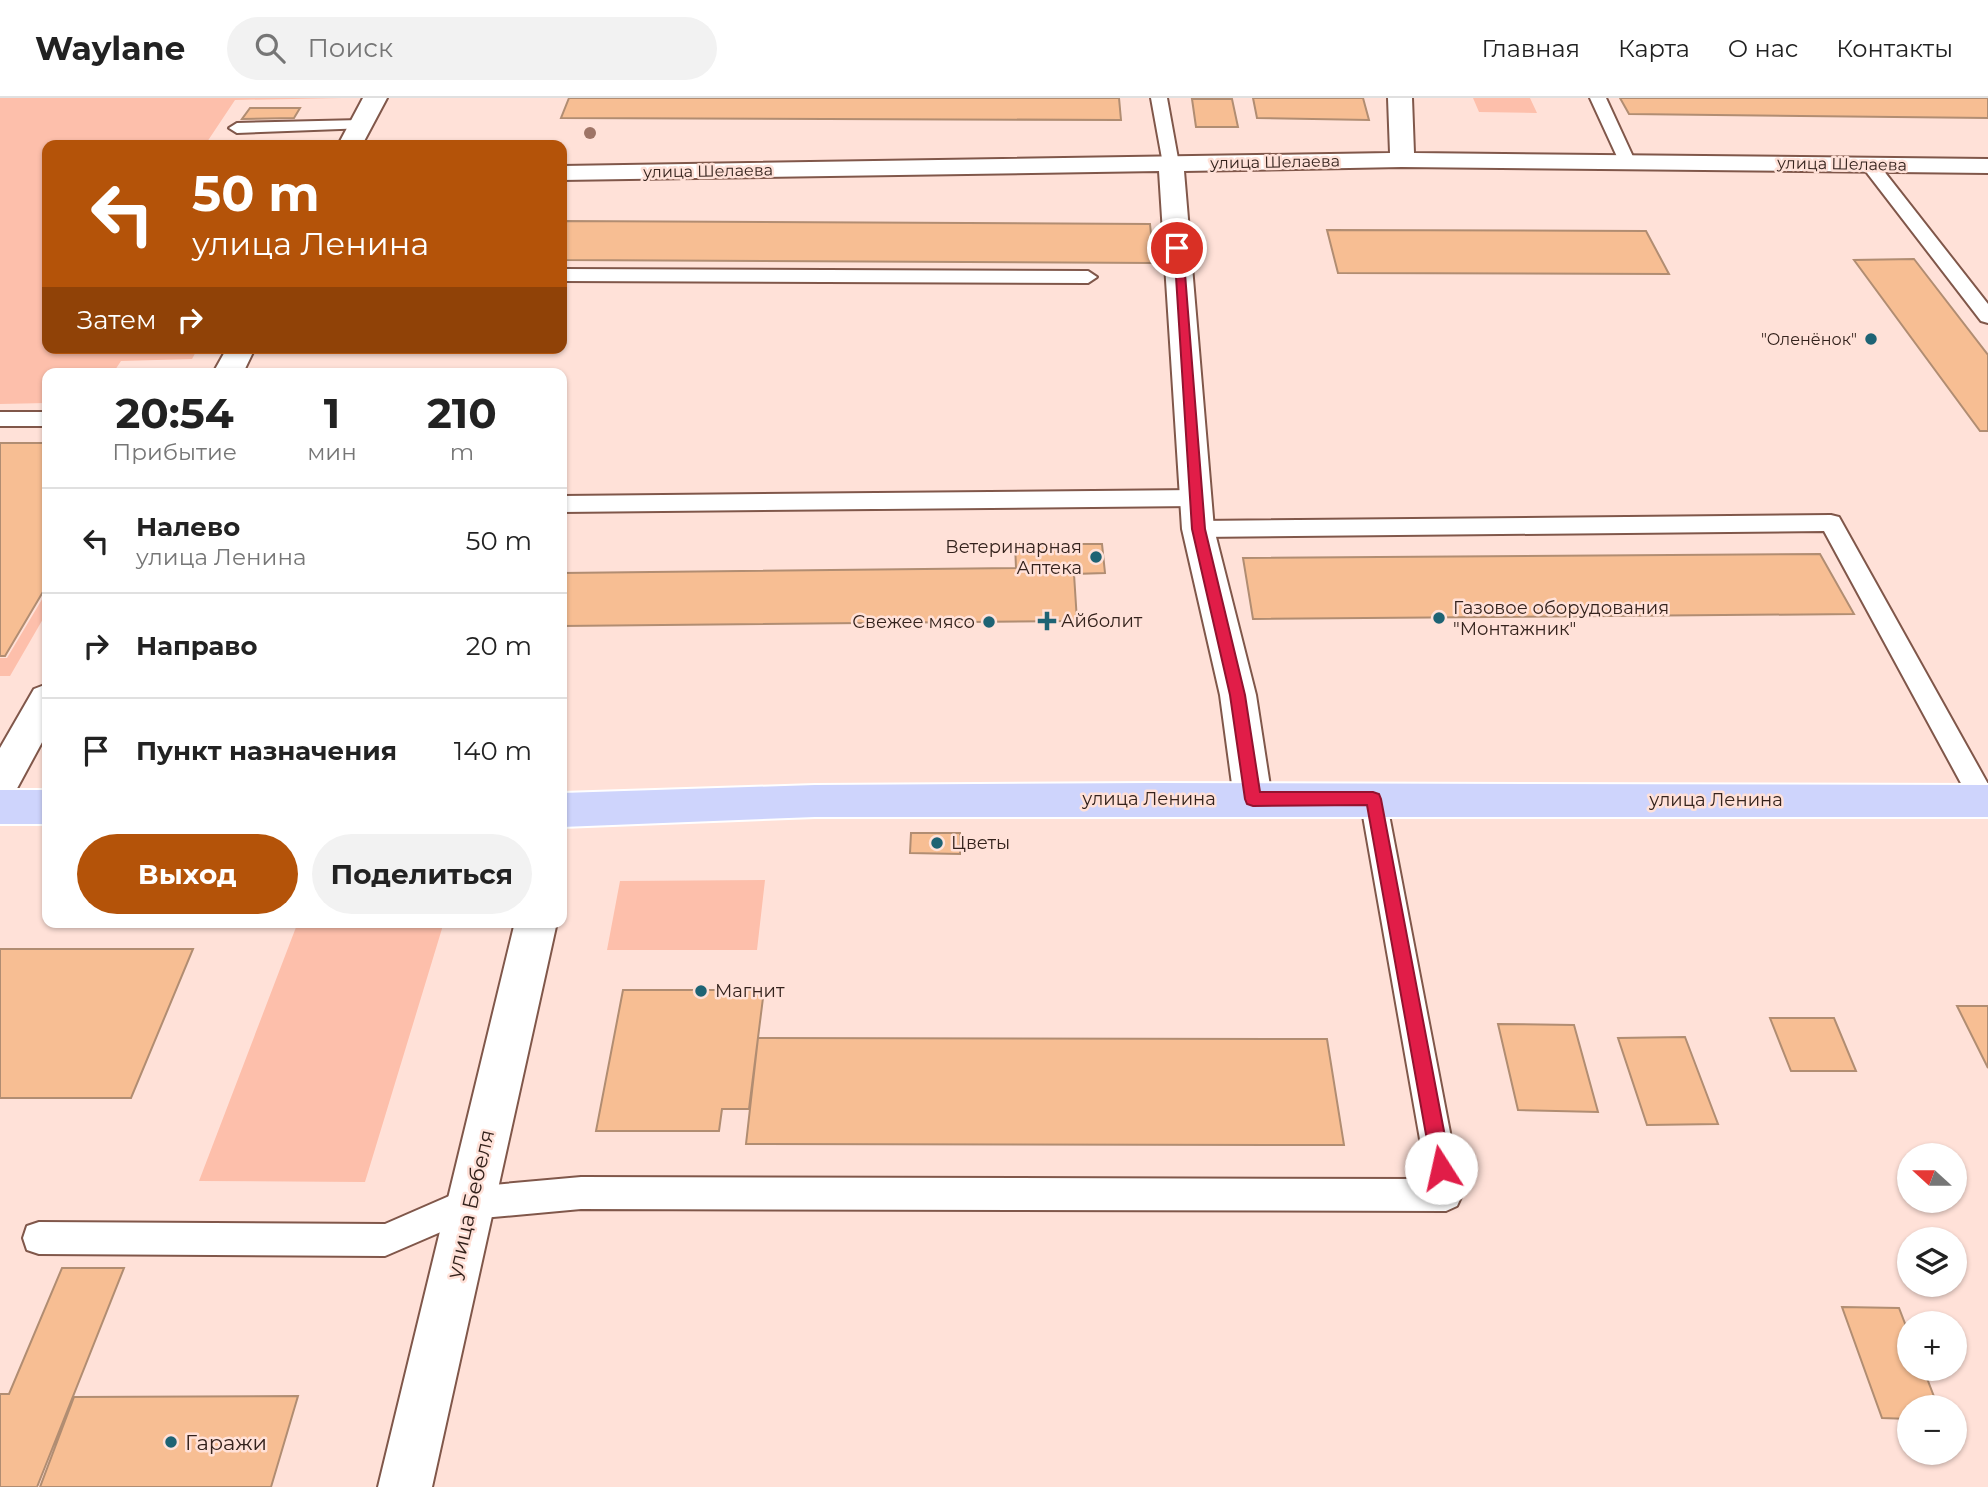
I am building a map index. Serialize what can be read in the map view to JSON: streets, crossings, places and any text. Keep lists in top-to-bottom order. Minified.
{"streets":{"main road":["улица Ленина"],"street":["улица Шелаева","улица Бебеля"]},"places":{"other":["\"Оленёнок\"","Ветеринарная Аптека","Газовое оборудования \"Монтажник\"","Свежее мясо","Цветы","Магнит","Гаражи"],"health":["Айболит"]},"north":"left","page":{"header":"Waylane","search":"Поиск","nav":["Главная","Карта","О нас","Контакты"],"turn":["50 m","улица Ленина"],"then":"Затем","eta":["20:54","Прибытие","1","мин","210","m"],"list":[{"name":"Налево","note":"улица Ленина","value":"50 m"},{"name":"Направо","value":"20 m"},{"name":"Пункт назначения","value":"140 m"}],"buttons":["Выход","Поделиться"],"map_buttons":["+","−"]}}
